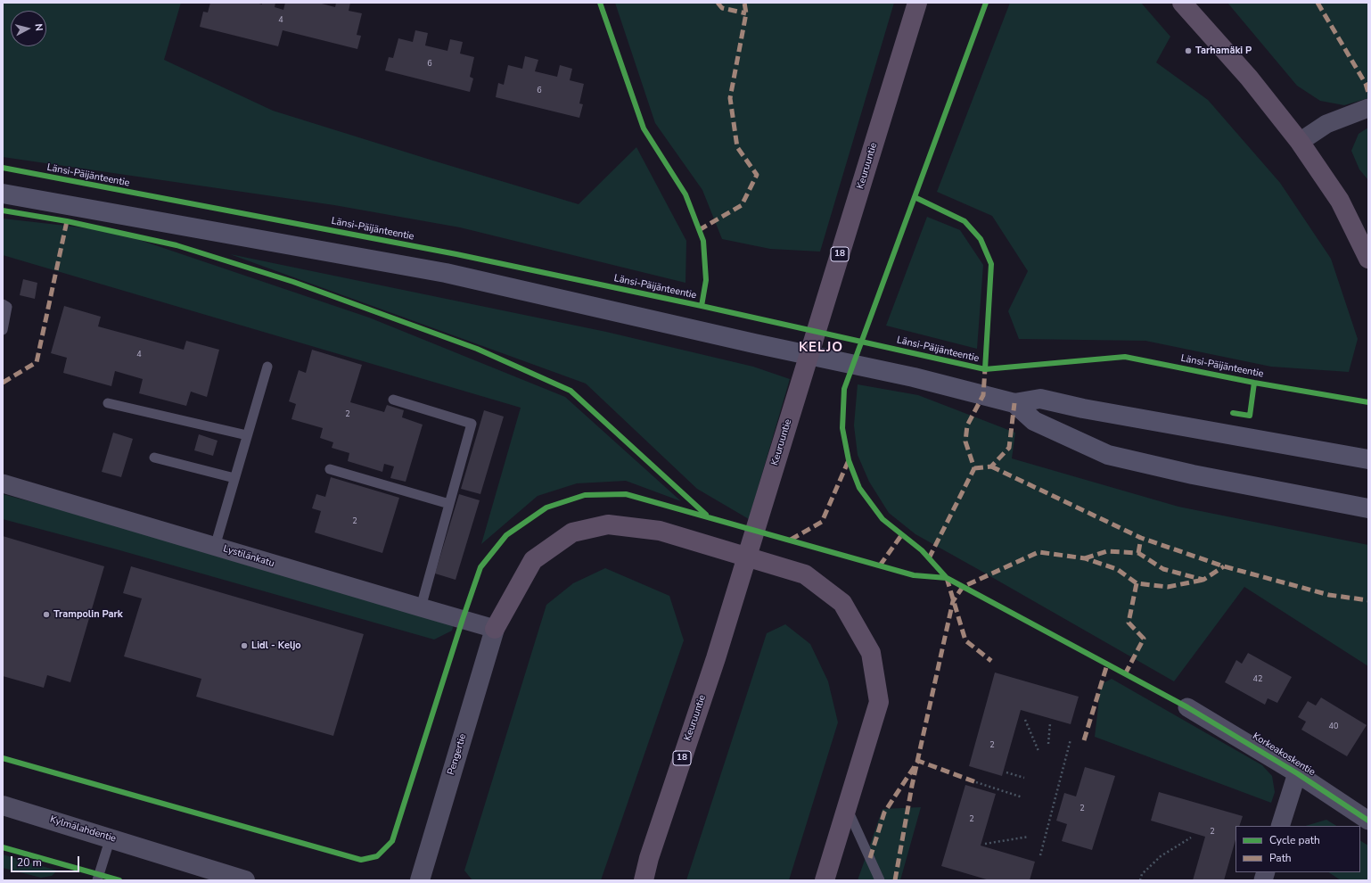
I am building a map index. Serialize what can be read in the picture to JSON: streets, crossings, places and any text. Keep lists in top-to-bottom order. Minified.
{"streets":{"highway":["Keuruuntie","18"],"street":["Lystilänkatu","Pengertie","Korkeakoskentie","Kylmälahdentie"],"cycle path":["Länsi-Päijänteentie"]},"crossings":[["Lystilänkatu","Pengertie"]],"districts":["KELJO"],"places":["Tarhamäki P","Trampolin Park","Lidl - Keljo"],"house_numbers":["4","6","6","4","2","2","42","40","2","2","2","2"],"legend":["Cycle path","Path"],"scale_bar":"20 m","north":"right"}
